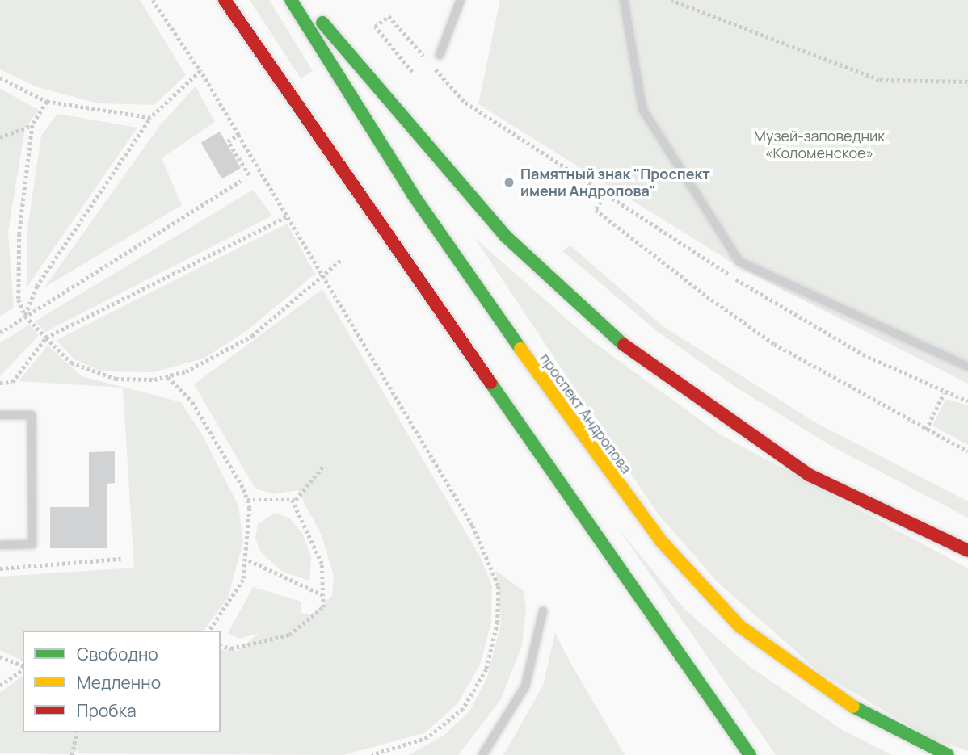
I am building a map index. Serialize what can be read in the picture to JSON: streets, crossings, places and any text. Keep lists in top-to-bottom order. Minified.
{"streets":{"main road":["проспект Андропова"]},"parks":["Музей-заповедник «Коломенское»"],"places":["Памятный знак \"Проспект имени Андропова\""],"legend":["Свободно","Медленно","Пробка"]}
